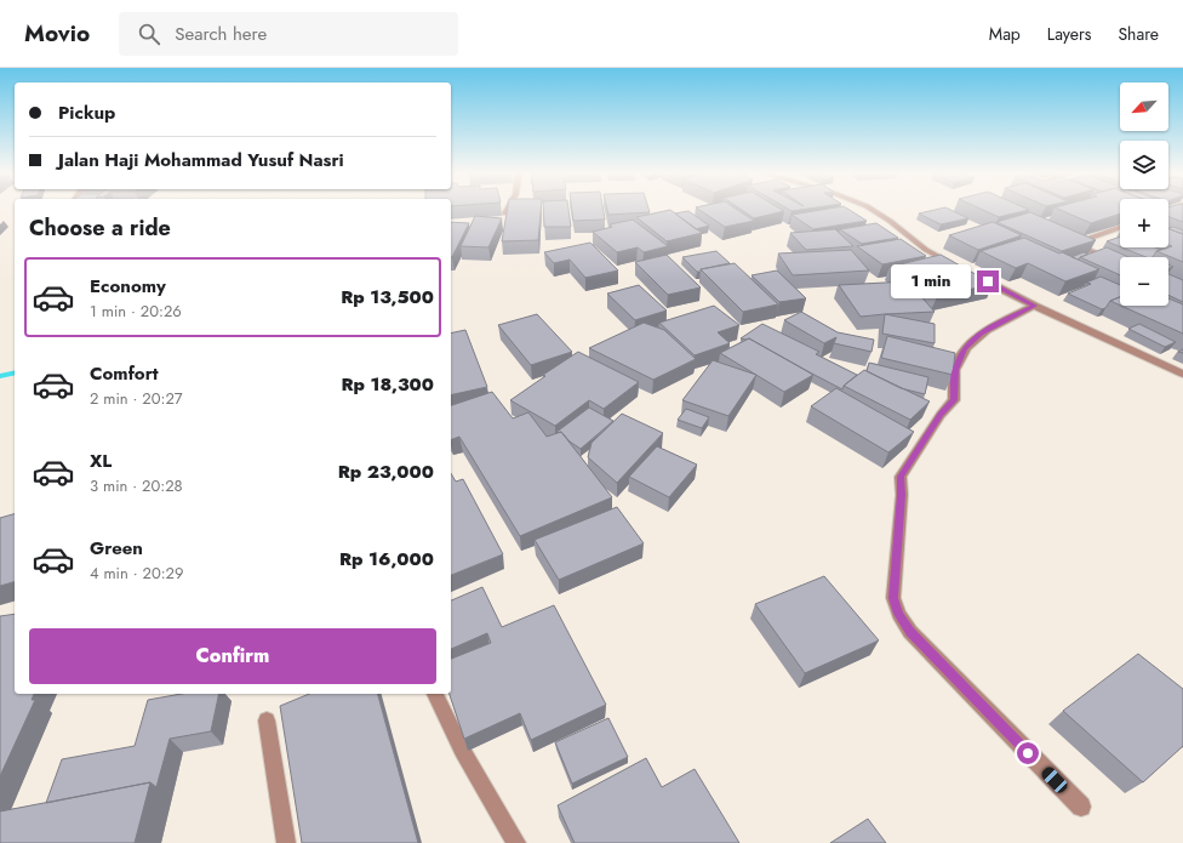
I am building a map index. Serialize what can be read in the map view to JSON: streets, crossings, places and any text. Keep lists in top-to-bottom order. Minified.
{"north":"bottom left","page":{"header":"Movio","search":"Search here","nav":["Map","Layers","Share"],"map_buttons":["+","−"],"banner":["Pickup","Jalan Haji Mohammad Yusuf Nasri"],"heading":"Choose a ride","list":[{"name":"Economy","note":"1 min · 20:26","value":"Rp 13,500"},{"name":"Comfort","note":"2 min · 20:27","value":"Rp 18,300"},{"name":"XL","note":"3 min · 20:28","value":"Rp 23,000"},{"name":"Green","note":"4 min · 20:29","value":"Rp 16,000"}],"bubble":"1 min","buttons":"Confirm"}}
